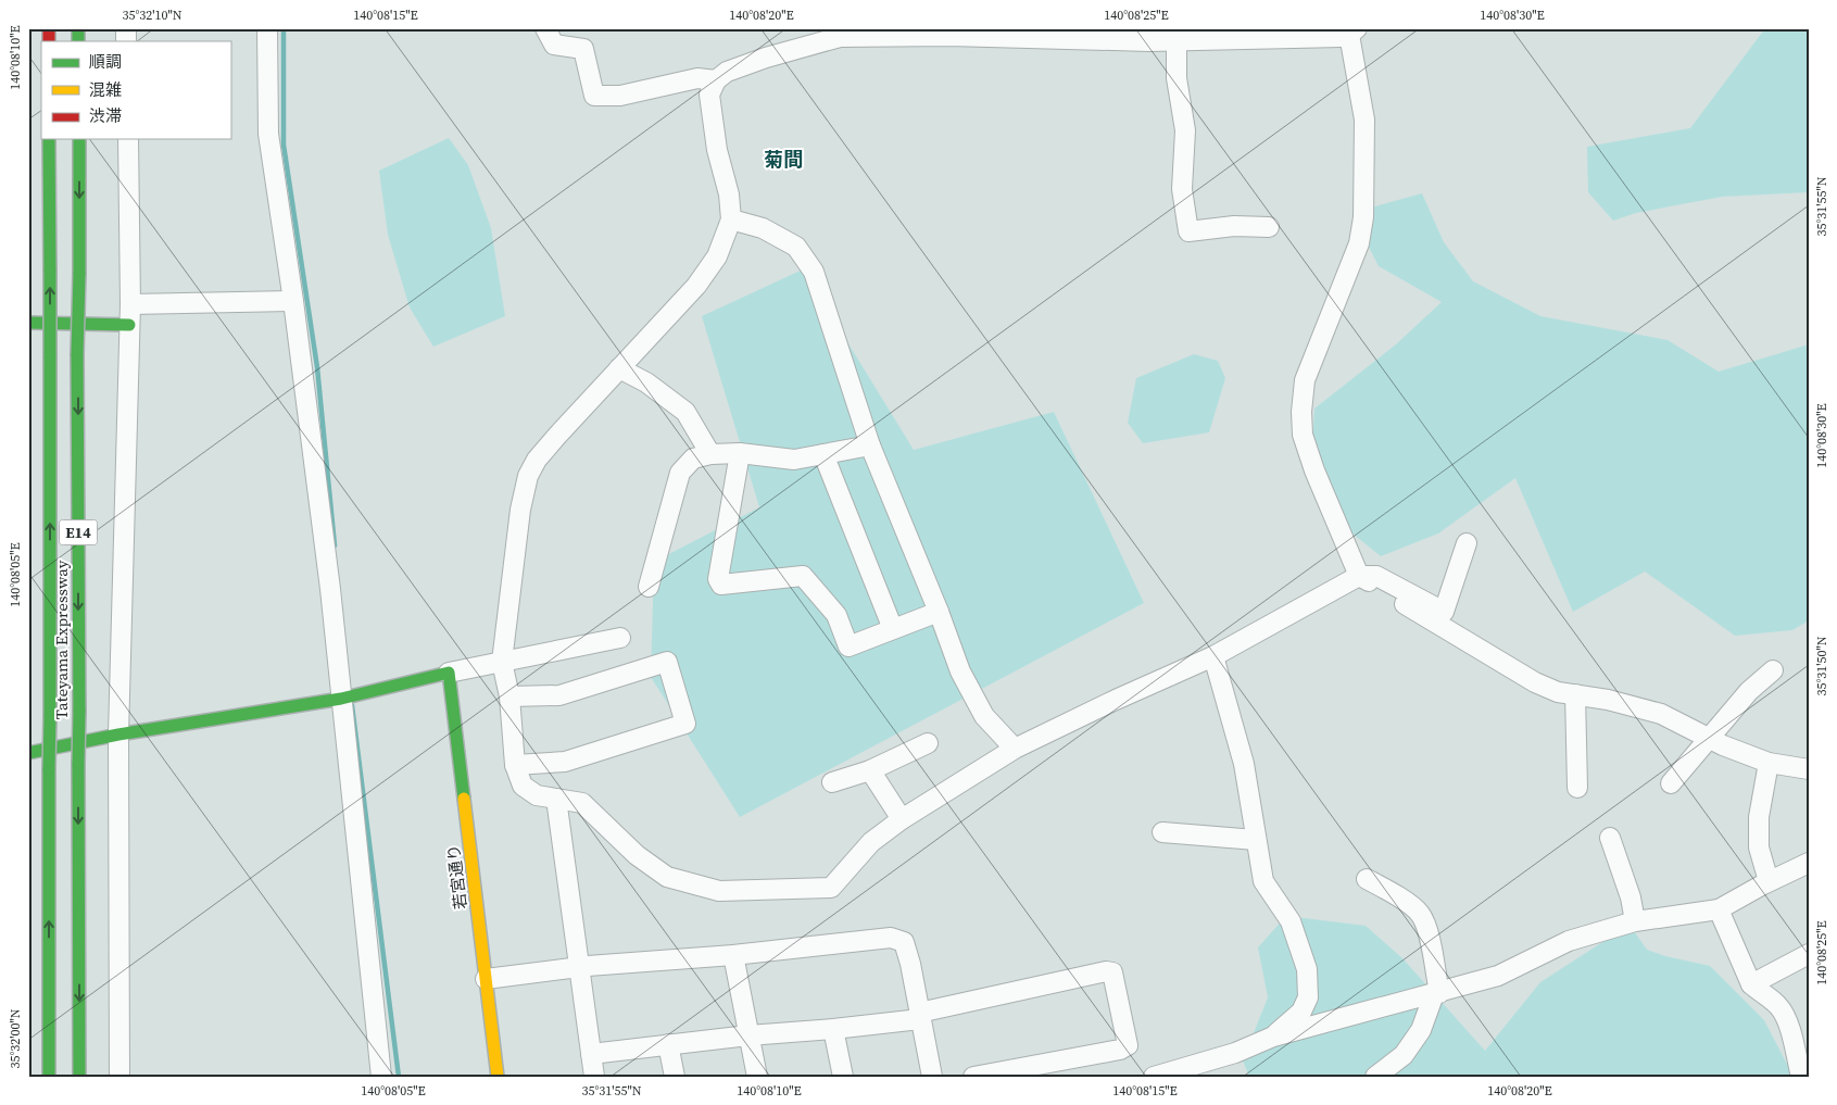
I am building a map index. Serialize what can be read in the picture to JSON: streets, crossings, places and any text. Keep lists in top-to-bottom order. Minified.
{"streets":{"main road":["E14","Tateyama Expressway","若宮通り"]},"districts":["菊間"],"legend":["順調","混雑","渋滞"],"coordinates":["35°32'10\"N","140°08'15\"E","140°08'20\"E","140°08'25\"E","140°08'30\"E","140°08'10\"E","35°31'55\"N","140°08'05\"E","35°31'50\"N","35°32'00\"N"]}
